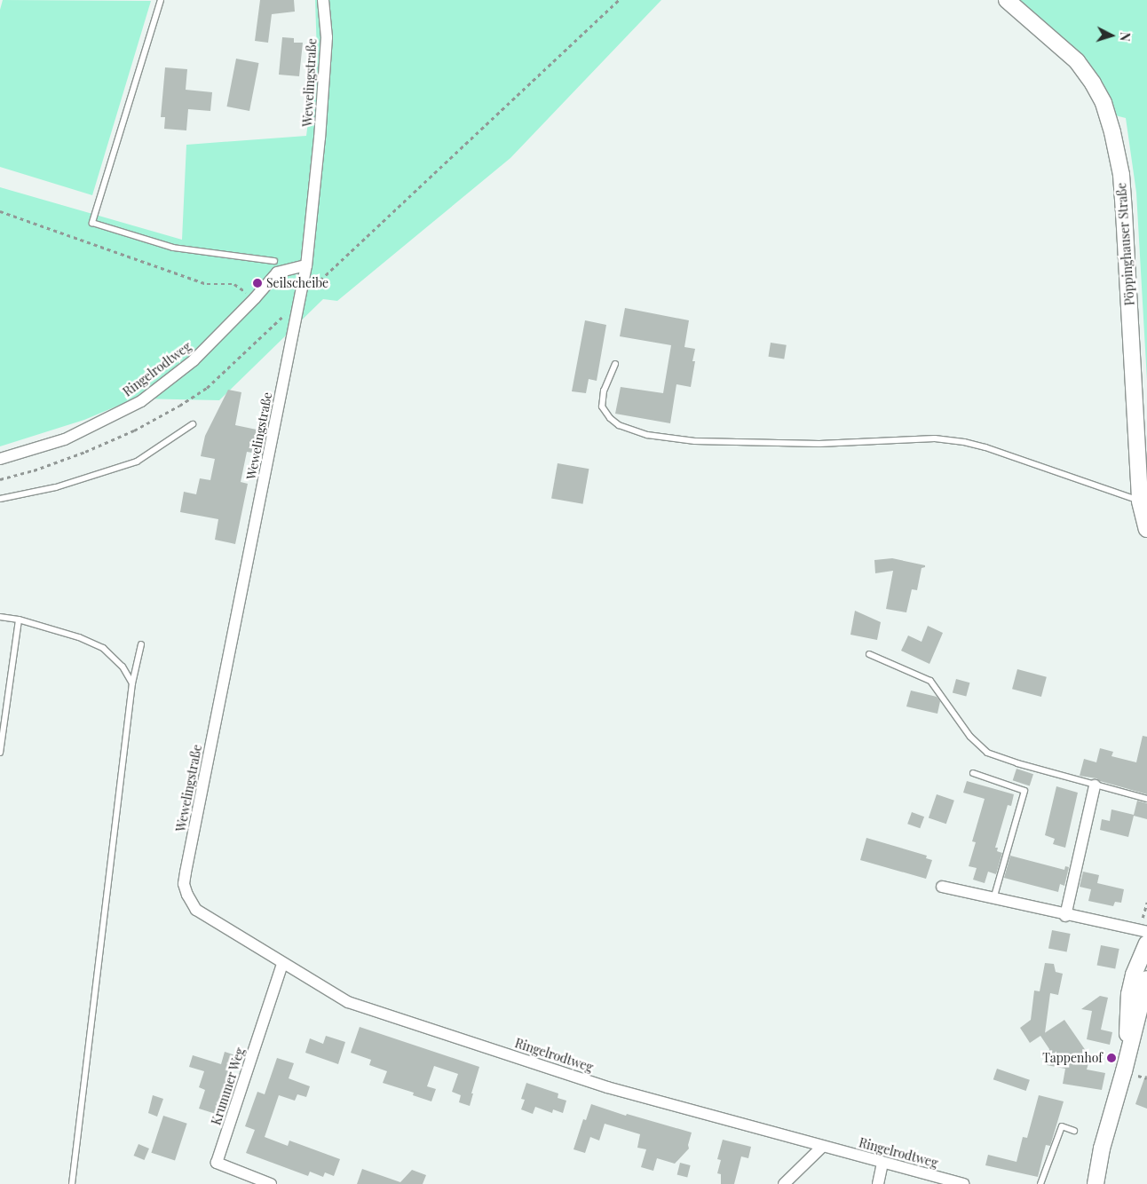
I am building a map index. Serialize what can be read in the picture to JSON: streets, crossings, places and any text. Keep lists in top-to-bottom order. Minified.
{"streets":{"main road":["Pöppinghauser Straße"],"street":["Wewelingstraße","Ringelrodtweg","Krummer Weg"]},"crossings":[["Wewelingstraße","Ringelrodtweg"],["Ringelrodtweg","Krummer Weg"]],"places":["Seilscheibe","Tappenhof"],"north":"right"}
